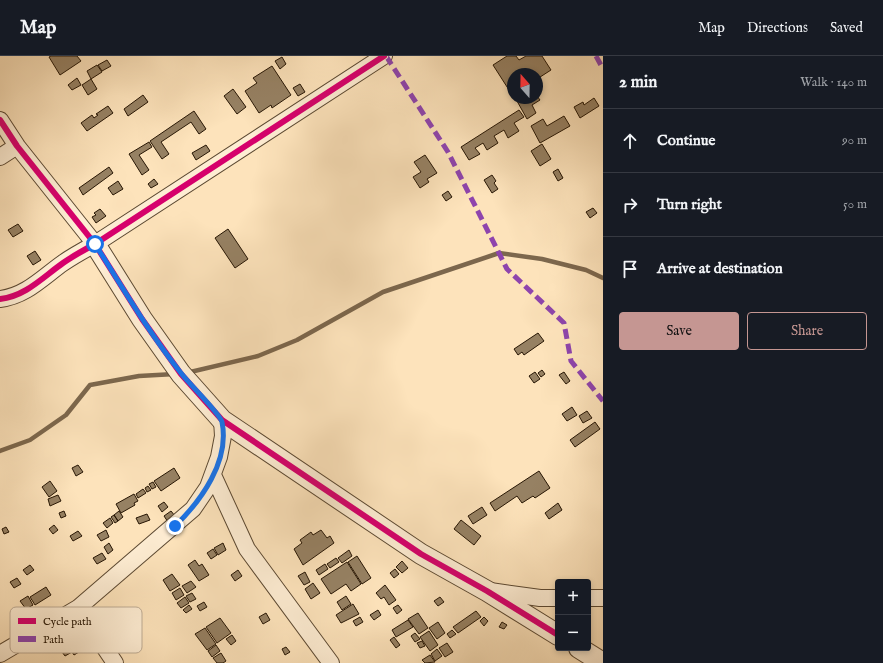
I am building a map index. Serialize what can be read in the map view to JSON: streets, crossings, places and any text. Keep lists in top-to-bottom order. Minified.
{"legend":["Cycle path","Path"],"north":"top","page":{"header":"Map","nav":["Map","Directions","Saved"],"heading":["2 min","Walk · 140 m"],"list":[["Continue","90 m"],["Turn right","50 m"],"Arrive at destination"],"buttons":["Save","Share"],"map_buttons":["+","−"]}}
